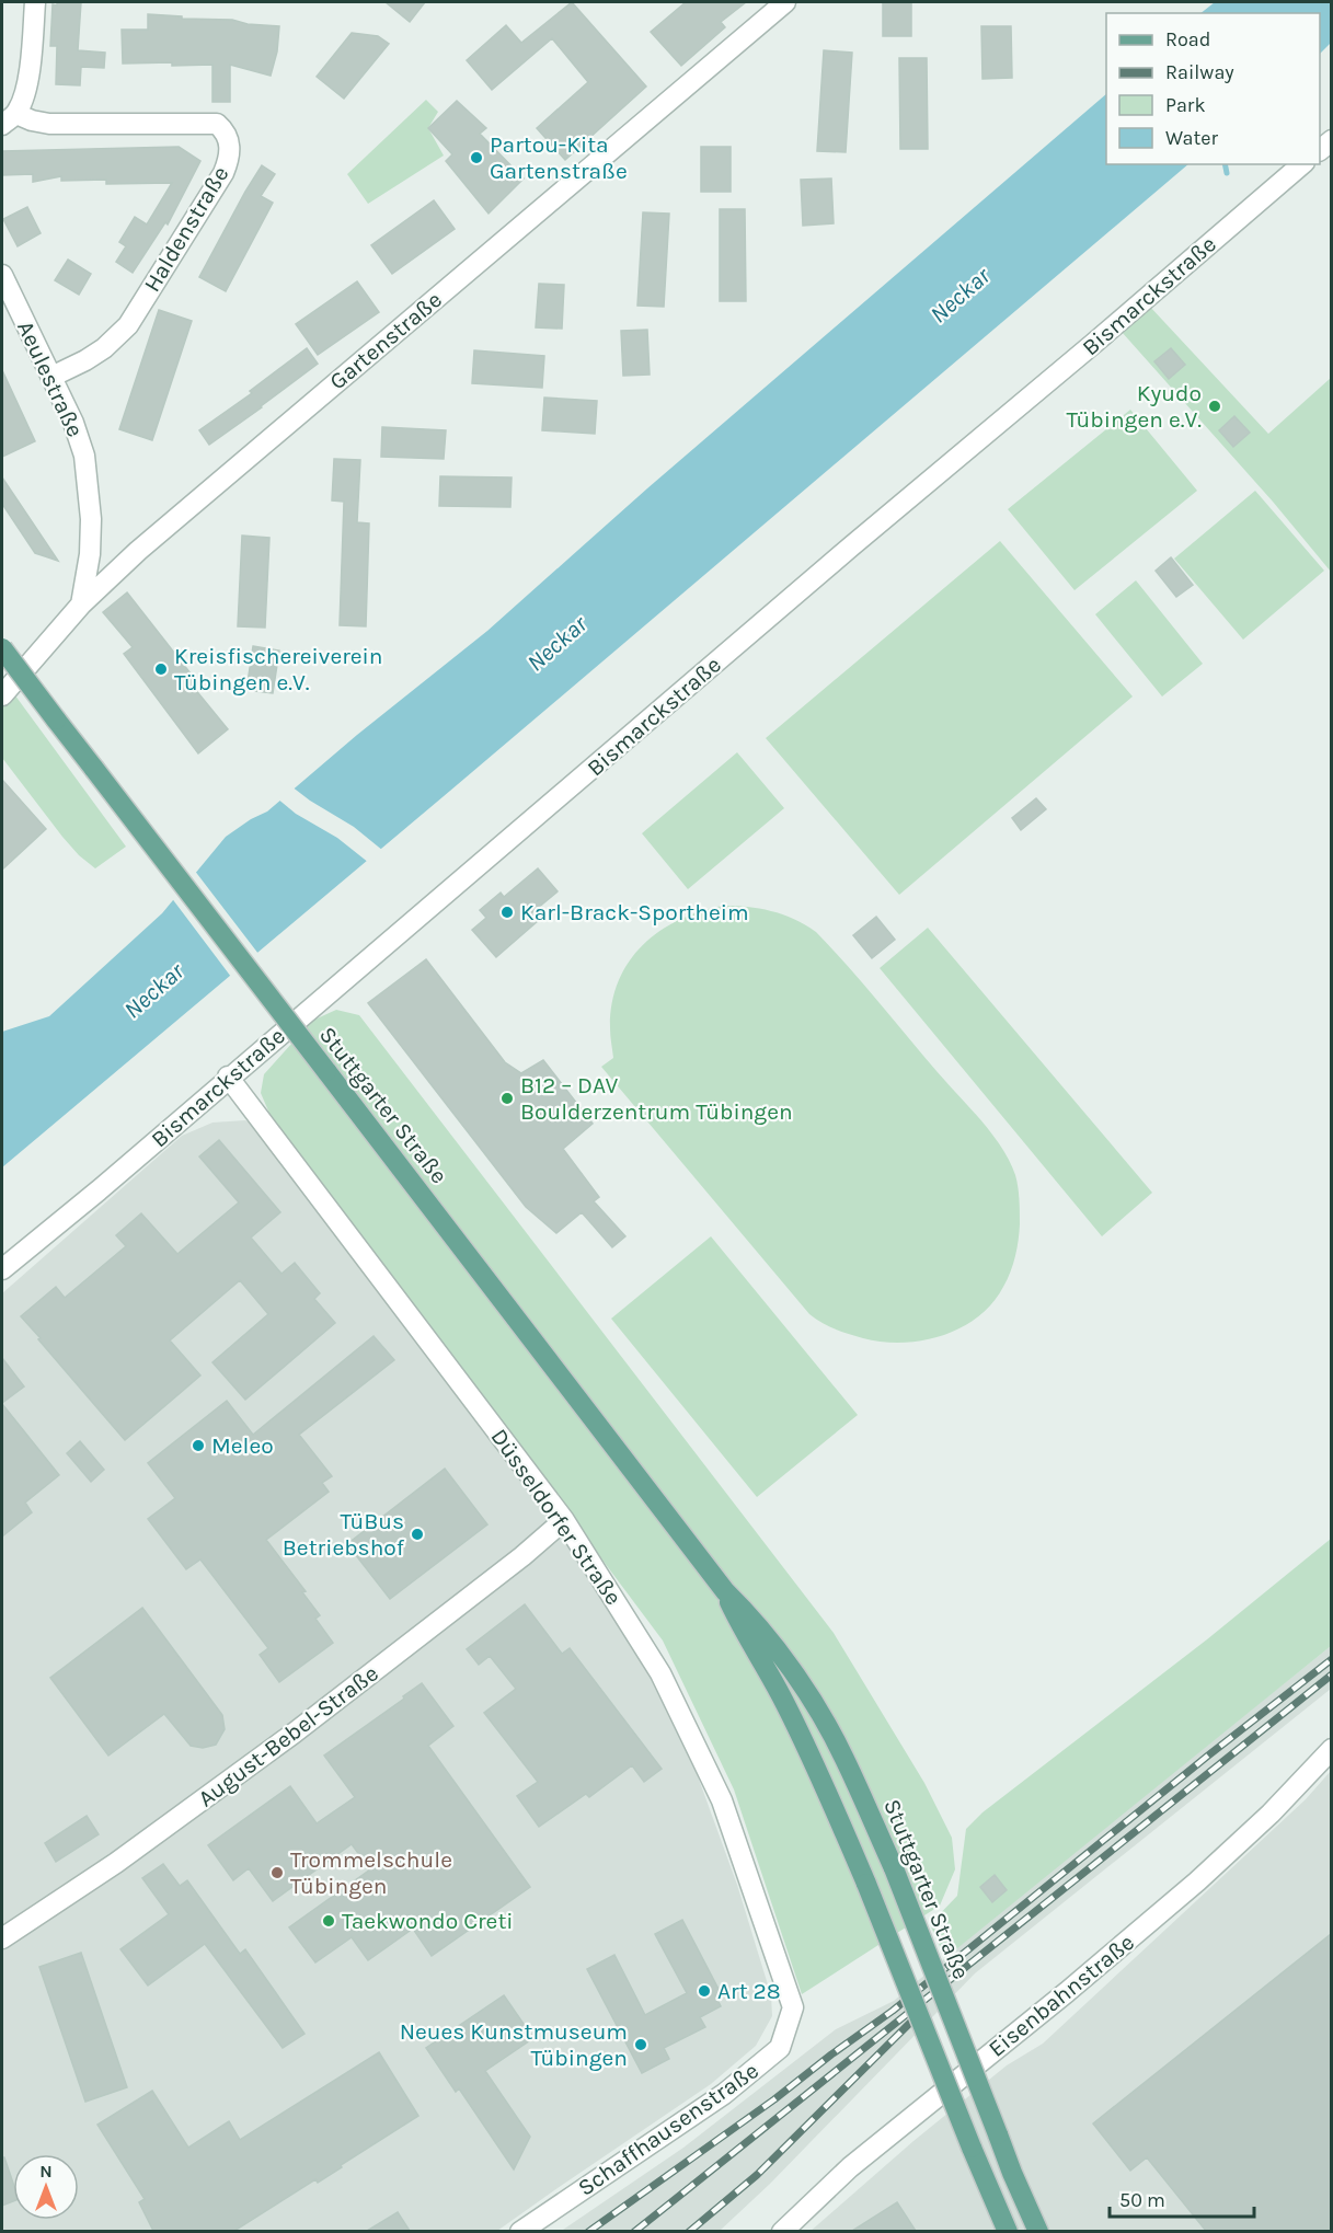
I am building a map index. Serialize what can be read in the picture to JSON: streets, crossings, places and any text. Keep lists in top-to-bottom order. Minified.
{"streets":{"main road":["Stuttgarter Straße"],"street":["Haldenstraße","Bismarckstraße","Gartenstraße","Aeulestraße","Düsseldorfer Straße","August-Bebel-Straße","Eisenbahnstraße","Schaffhausenstraße"]},"crossings":[["Haldenstraße","Aeulestraße"],["Bismarckstraße","Düsseldorfer Straße"],["Gartenstraße","Aeulestraße"],["Düsseldorfer Straße","August-Bebel-Straße"],["Düsseldorfer Straße","Schaffhausenstraße"]],"water":["Neckar"],"places":["Partou-Kita Gartenstraße","Kyudo Tübingen e.V.","Kreisfischereiverein Tübingen e.V.","Karl-Brack-Sportheim","B12 – DAV Boulderzentrum Tübingen","Meleo","TüBus Betriebshof","Trommelschule Tübingen","Taekwondo Creti","Art 28","Neues Kunstmuseum Tübingen"],"legend":["Road","Railway","Park","Water"],"scale_bar":"50 m","north":"top"}
